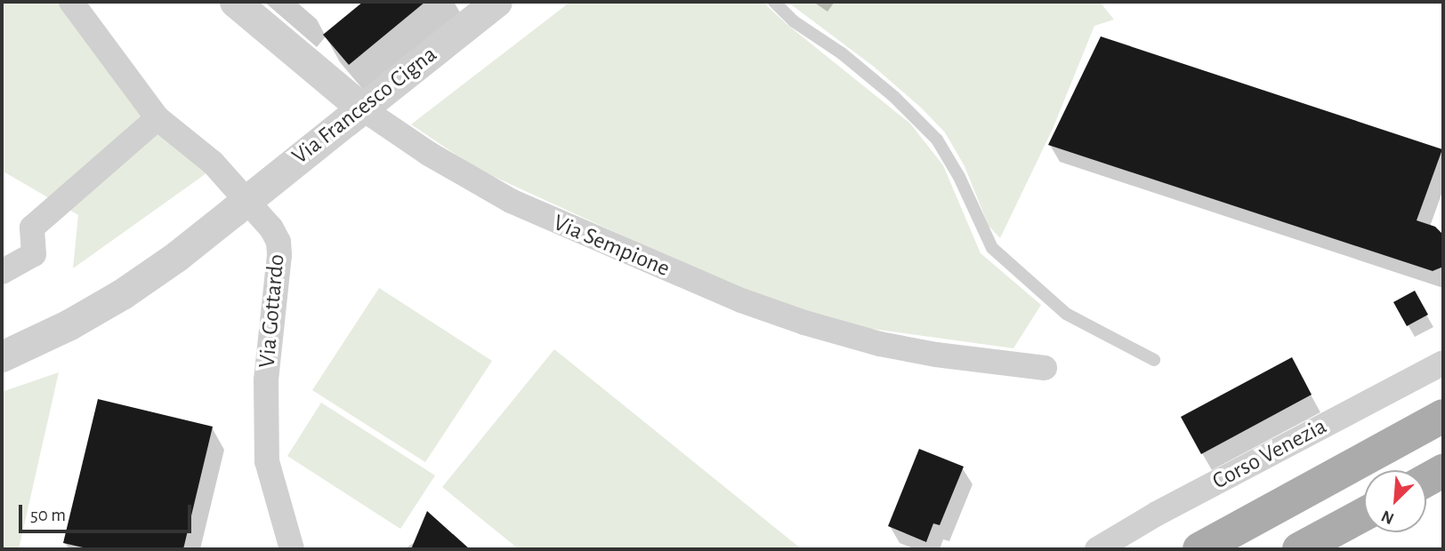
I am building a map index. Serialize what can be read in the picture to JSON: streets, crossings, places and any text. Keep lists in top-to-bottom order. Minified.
{"streets":{"street":["Via Francesco Cigna","Via Sempione","Via Gottardo","Corso Venezia"]},"crossings":[["Via Francesco Cigna","Via Sempione"]],"scale_bar":"50 m","north":"bottom left"}
